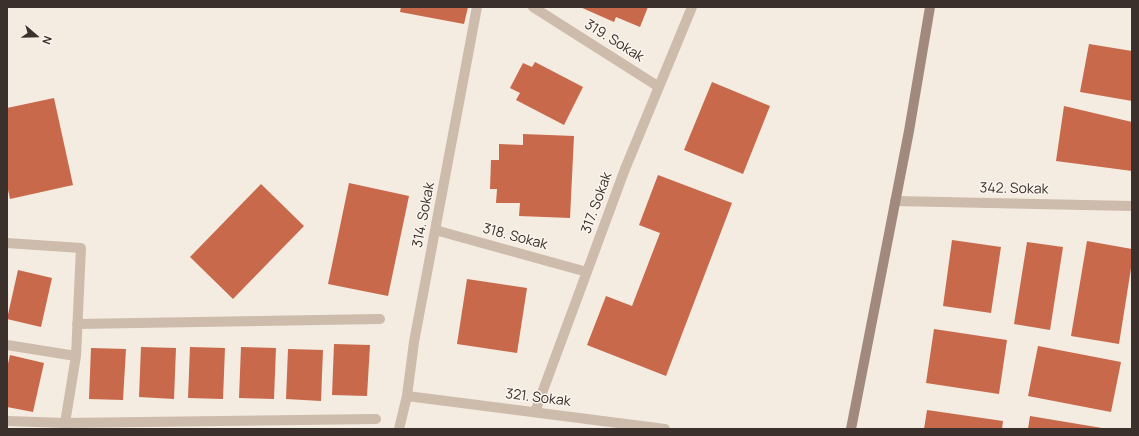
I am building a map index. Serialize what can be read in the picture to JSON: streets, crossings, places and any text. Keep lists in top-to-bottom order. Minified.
{"streets":{"street":["319. Sokak","342. Sokak","317. Sokak","314. Sokak","318. Sokak","321. Sokak"]},"crossings":[["319. Sokak","317. Sokak"],["317. Sokak","318. Sokak"],["317. Sokak","321. Sokak"],["314. Sokak","318. Sokak"],["314. Sokak","321. Sokak"]],"north":"right"}
